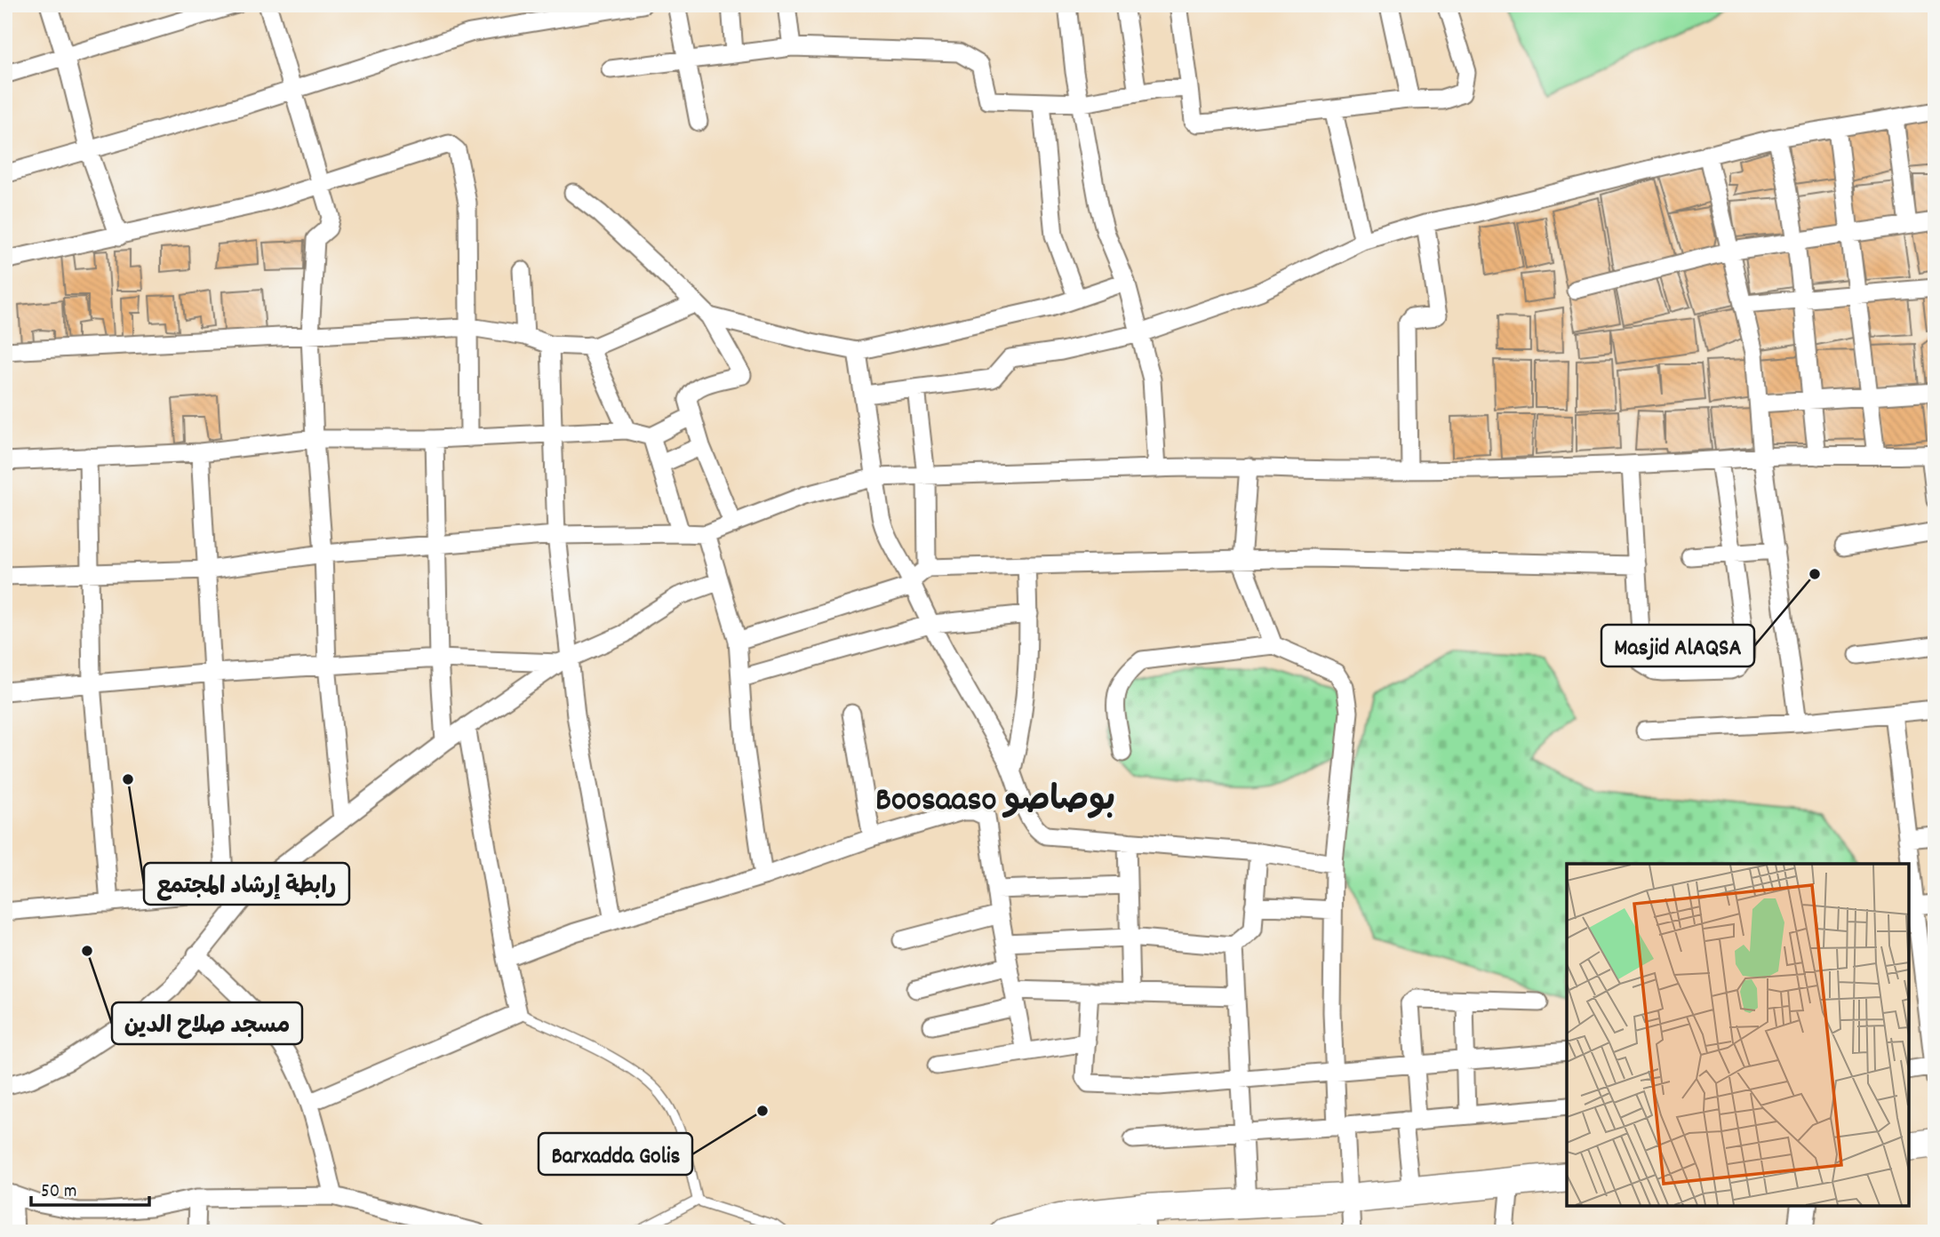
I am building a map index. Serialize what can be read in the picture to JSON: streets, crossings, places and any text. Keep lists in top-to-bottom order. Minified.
{"districts":["Boosaaso بوصاصو"],"places":["Masjid AlAQSA","رابطة إرشاد المجتمع","مسجد صلاح الدين","Barxadda Golis"],"scale_bar":"50 m"}
